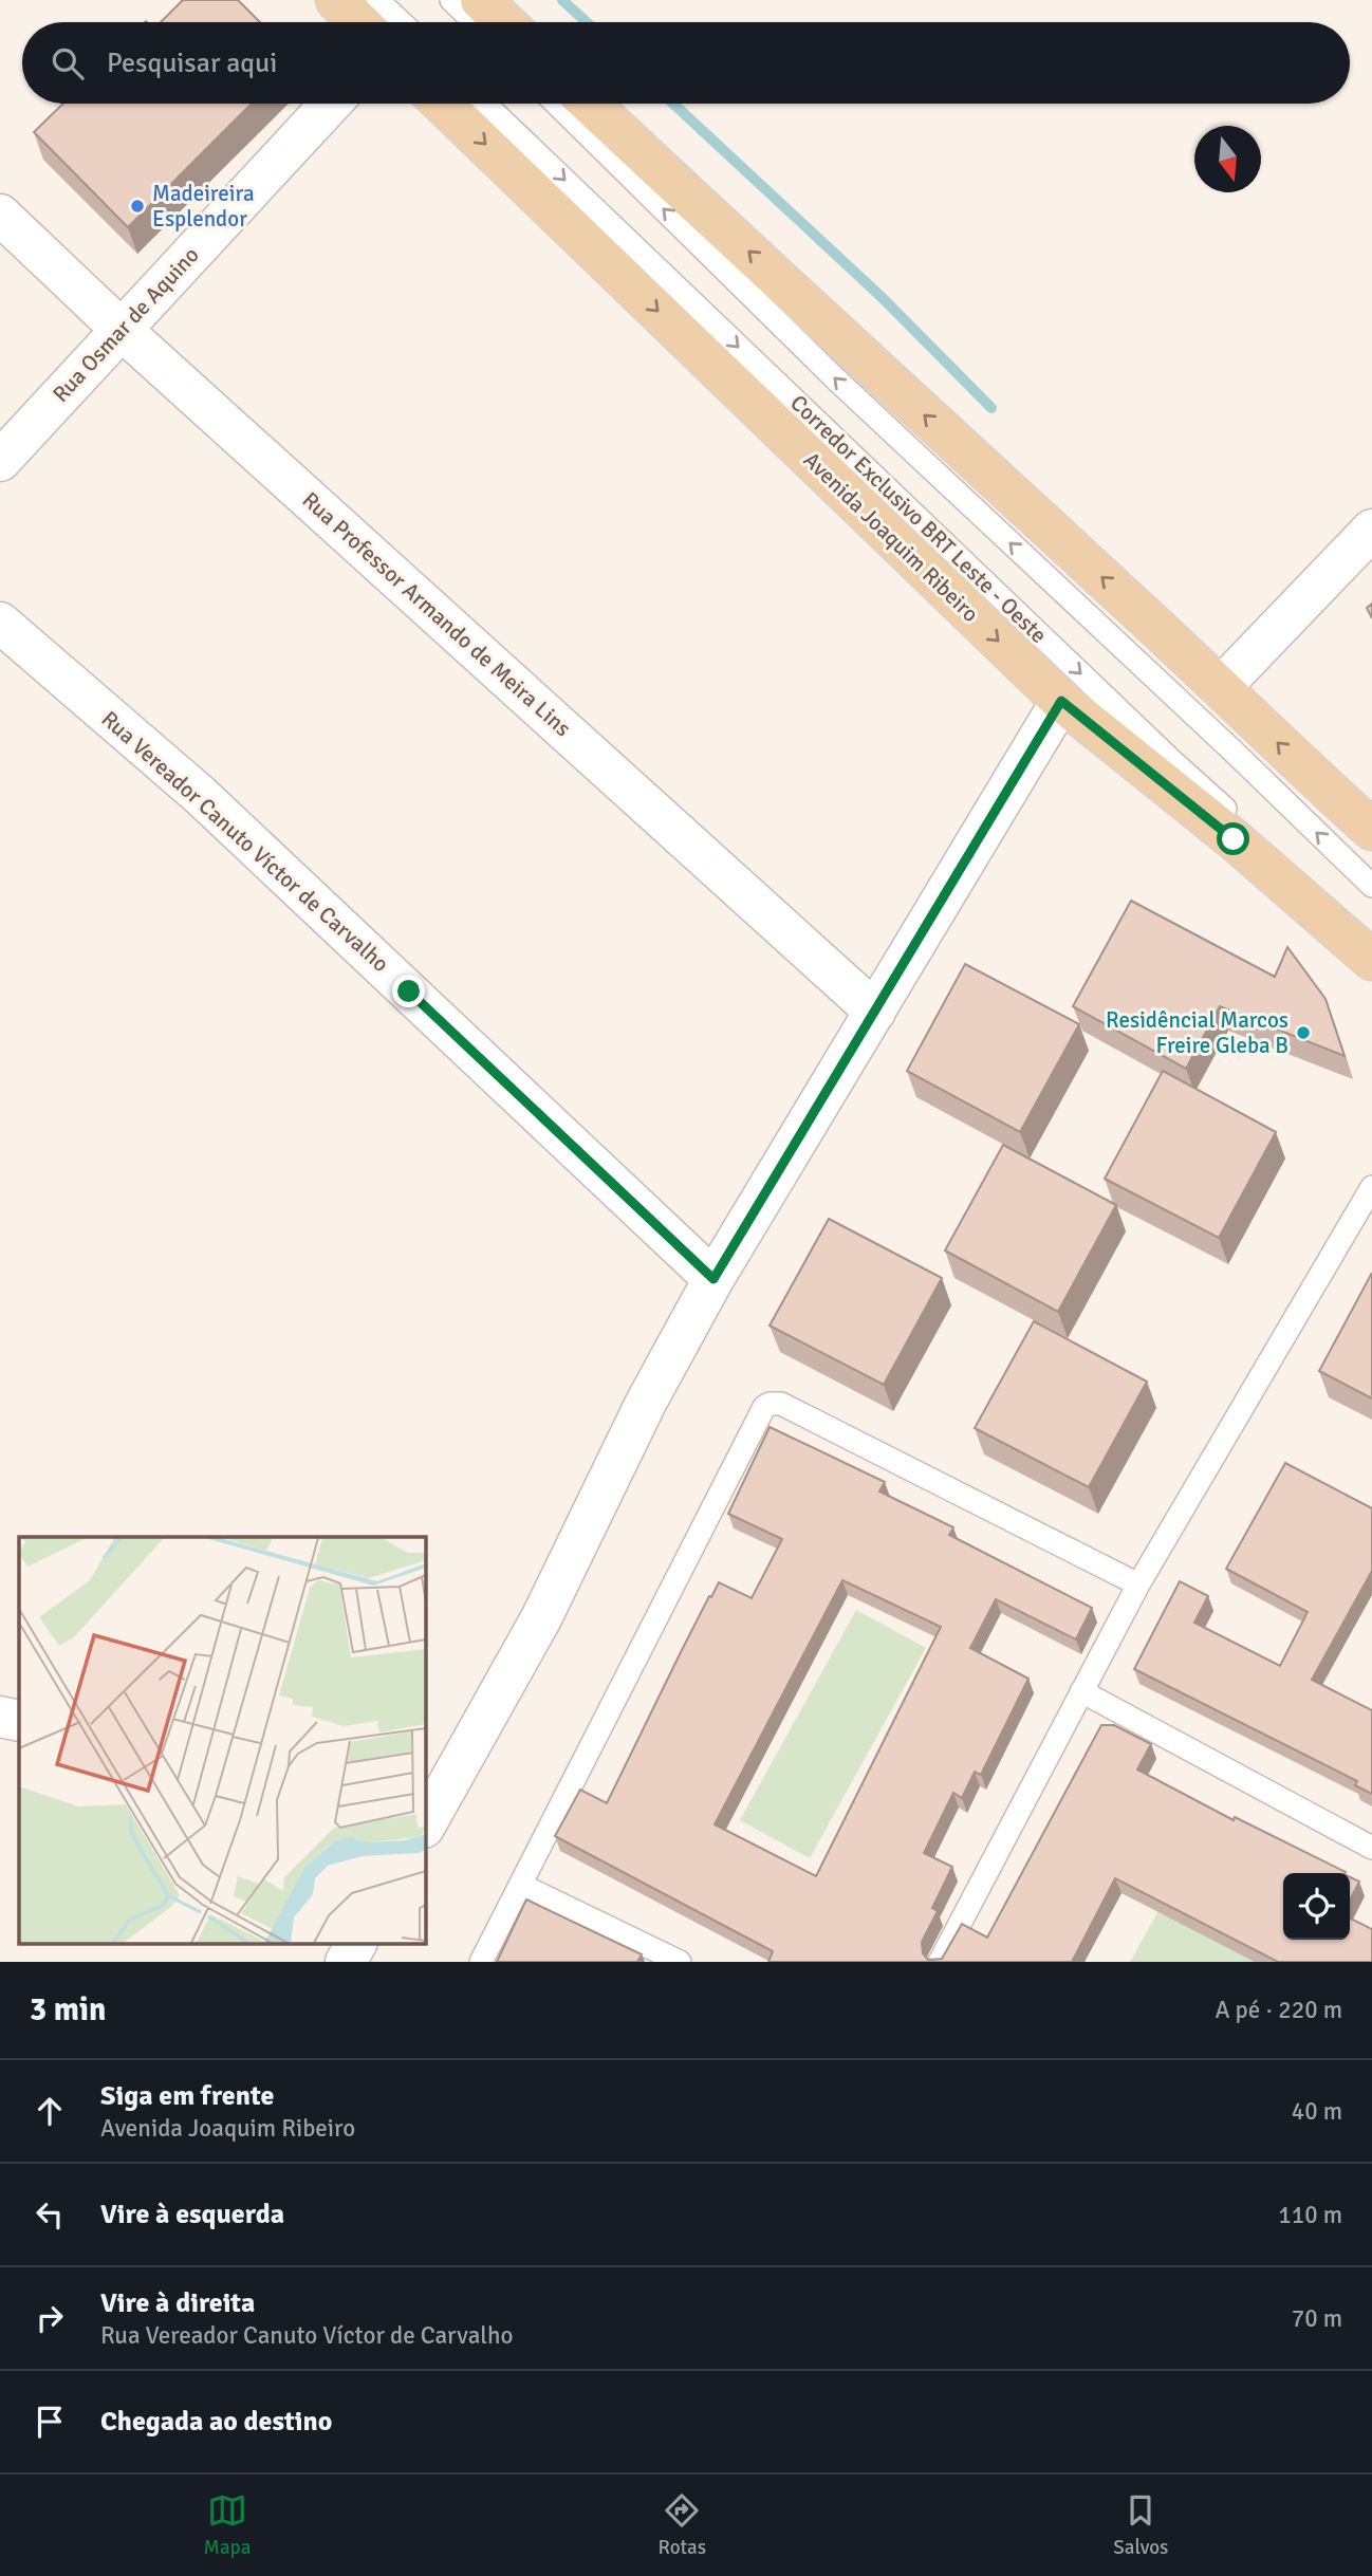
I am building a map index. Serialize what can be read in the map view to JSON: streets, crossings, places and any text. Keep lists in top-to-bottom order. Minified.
{"streets":{"main road":["Avenida Joaquim Ribeiro"],"street":["Rua Osmar de Aquino","Rua Professor Armando de Meira Lins","Rua Vereador Canuto Víctor de Carvalho"],"lane":["Corredor Exclusivo BRT Leste - Oeste"]},"crossings":[["Rua Osmar de Aquino","Rua Professor Armando de Meira Lins"]],"places":["Madeireira Esplendor","Residêncial Marcos Freire Gleba B"],"north":"bottom","page":{"search":"Pesquisar aqui","heading":["3 min","A pé · 220 m"],"list":[["Siga em frente","Avenida Joaquim Ribeiro","40 m"],["Vire à esquerda","110 m"],["Vire à direita","Rua Vereador Canuto Víctor de Carvalho","70 m"],"Chegada ao destino"],"nav":["Mapa","Rotas","Salvos"]}}
